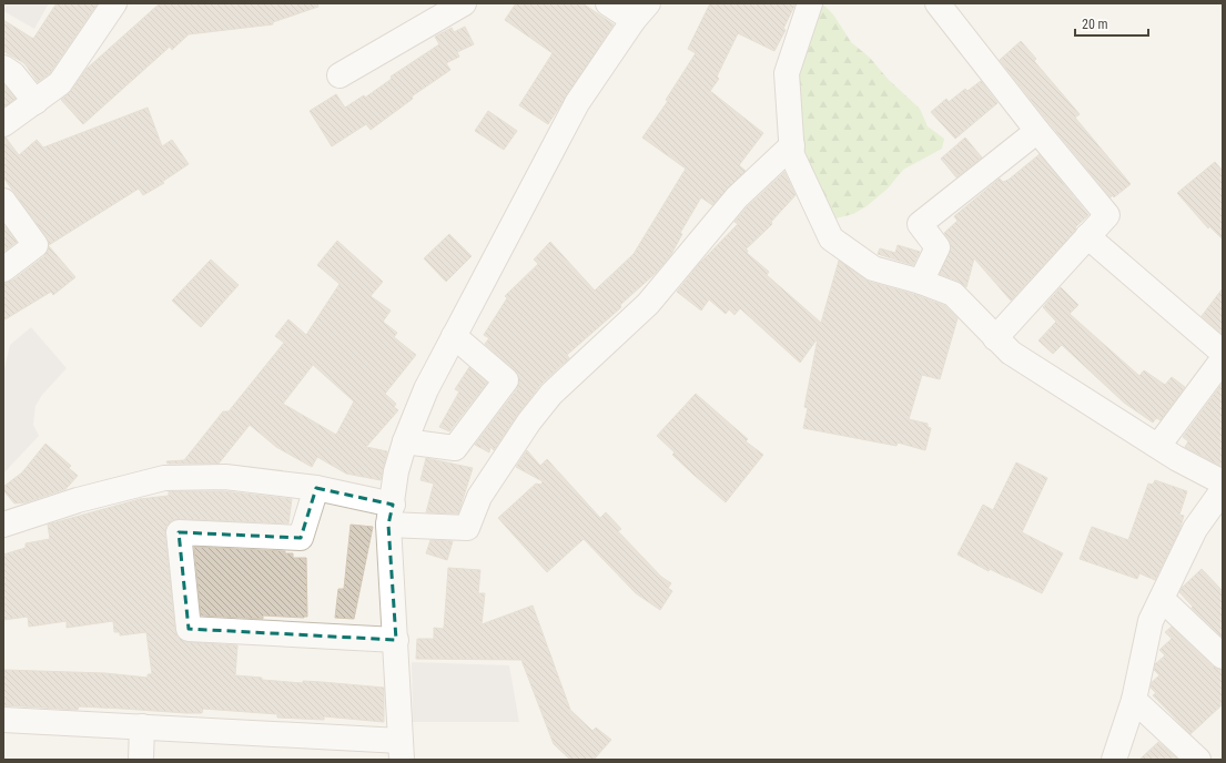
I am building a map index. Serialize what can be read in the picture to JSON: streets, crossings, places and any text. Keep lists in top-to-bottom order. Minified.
{"scale_bar":"20 m"}
